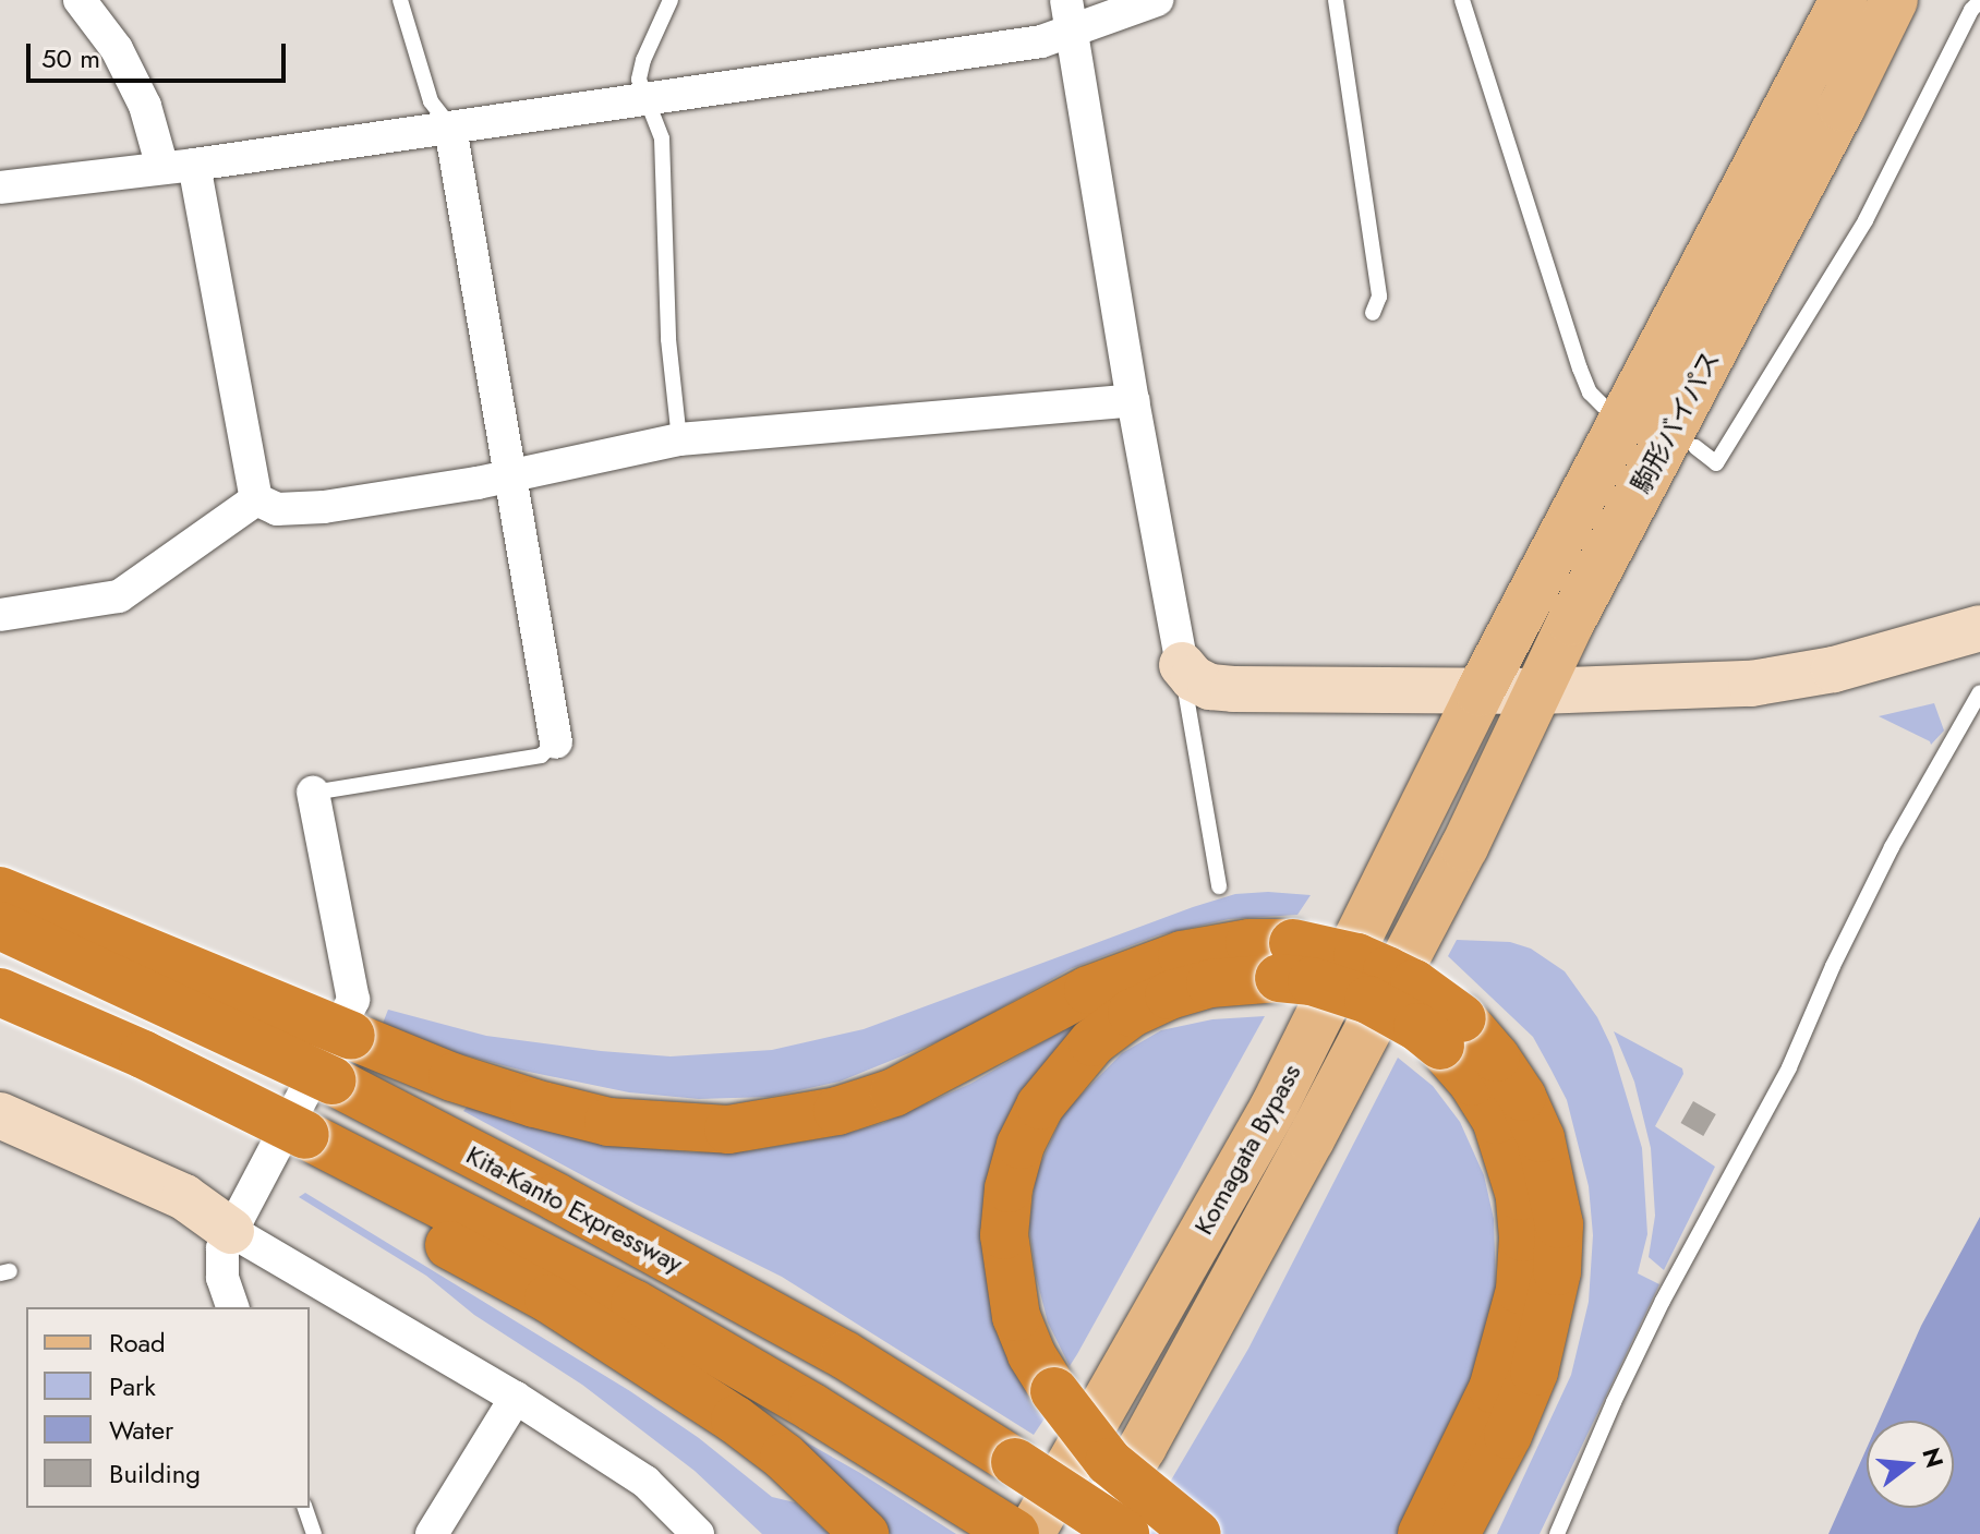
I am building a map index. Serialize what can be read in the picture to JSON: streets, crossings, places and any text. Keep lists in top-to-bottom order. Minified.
{"streets":{"highway":["Kita-Kanto Expressway"],"main road":["駒形バイパス"]},"legend":["Road","Park","Water","Building"],"scale_bar":"50 m","north":"right"}
